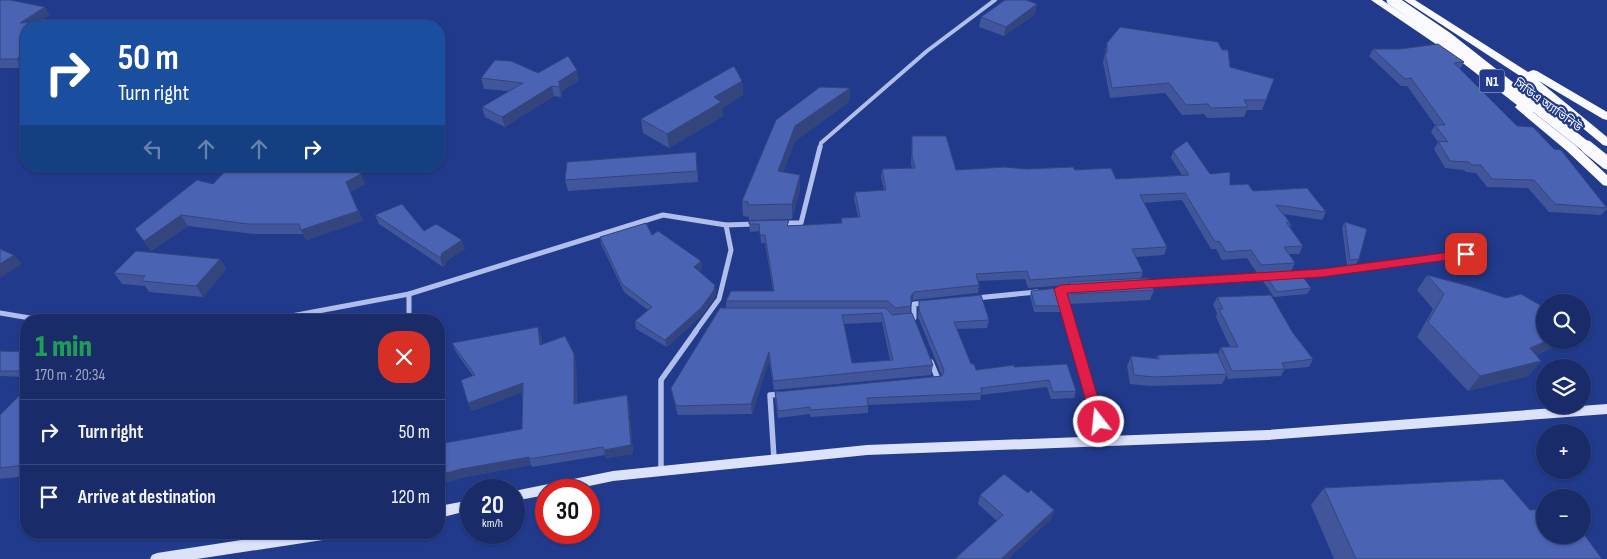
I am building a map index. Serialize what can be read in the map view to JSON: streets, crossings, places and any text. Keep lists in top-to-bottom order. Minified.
{"streets":{"highway":["N1","সিডিএ অ্যাভিনিউ"]},"page":{"turn":["50 m","Turn right"],"map_buttons":["+","−"],"heading":["1 min","170 m · 20:34"],"list":[{"name":"Turn right","value":"50 m"},{"name":"Arrive at destination","value":"120 m"}],"speed":"20 km/h","limit":"30"}}
